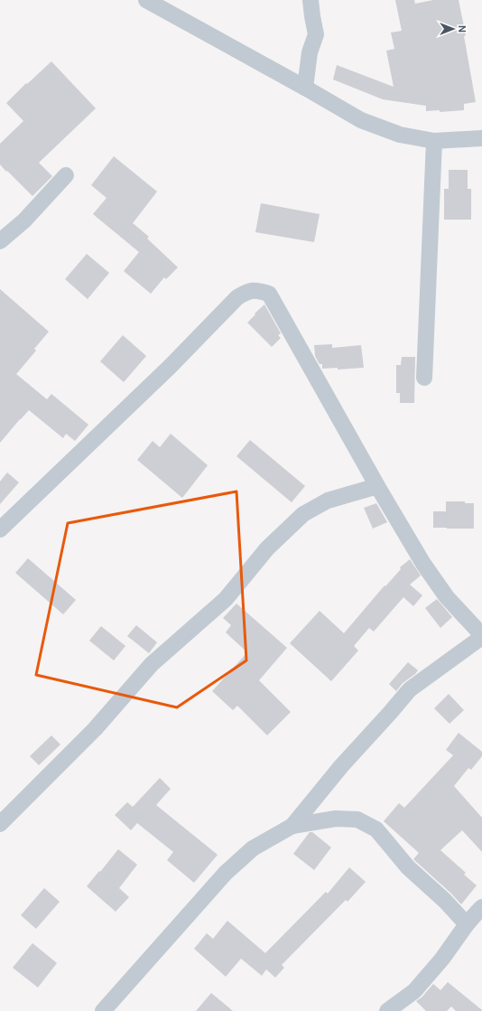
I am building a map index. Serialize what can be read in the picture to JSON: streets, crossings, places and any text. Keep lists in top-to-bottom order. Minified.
{"north":"right"}
